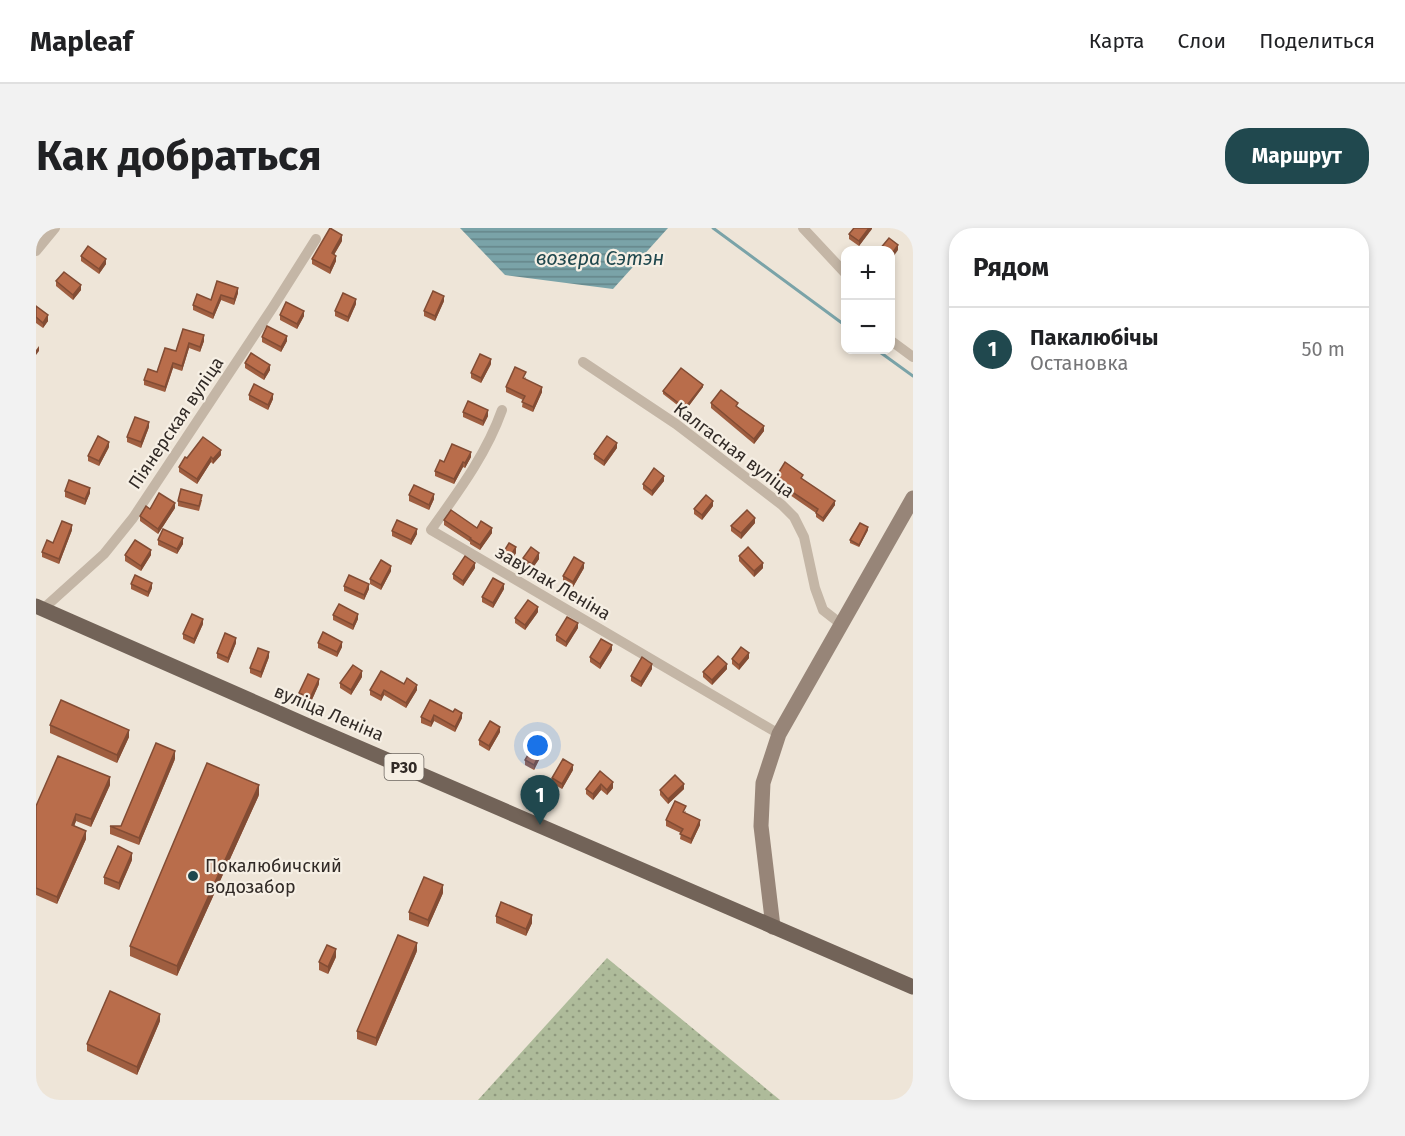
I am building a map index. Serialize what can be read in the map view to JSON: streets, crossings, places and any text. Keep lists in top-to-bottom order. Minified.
{"streets":{"main road":["вуліца Леніна","Р30"],"street":["Піянерская вуліца","Калгасная вуліца","завулак Леніна"]},"crossings":[["Піянерская вуліца","вуліца Леніна"],["вуліца Леніна","Р30"]],"water":["возера Сэтэн"],"places":["Покалюбичский водозабор"],"page":{"header":"Mapleaf","nav":["Карта","Слои","Поделиться"],"buttons":"Маршрут","title":"Как добраться","heading":"Рядом","map_buttons":["+","−"],"list":[{"mark":"1","name":"Пакалюбічы","note":"Остановка","value":"50 m"}],"pins":"1"}}
